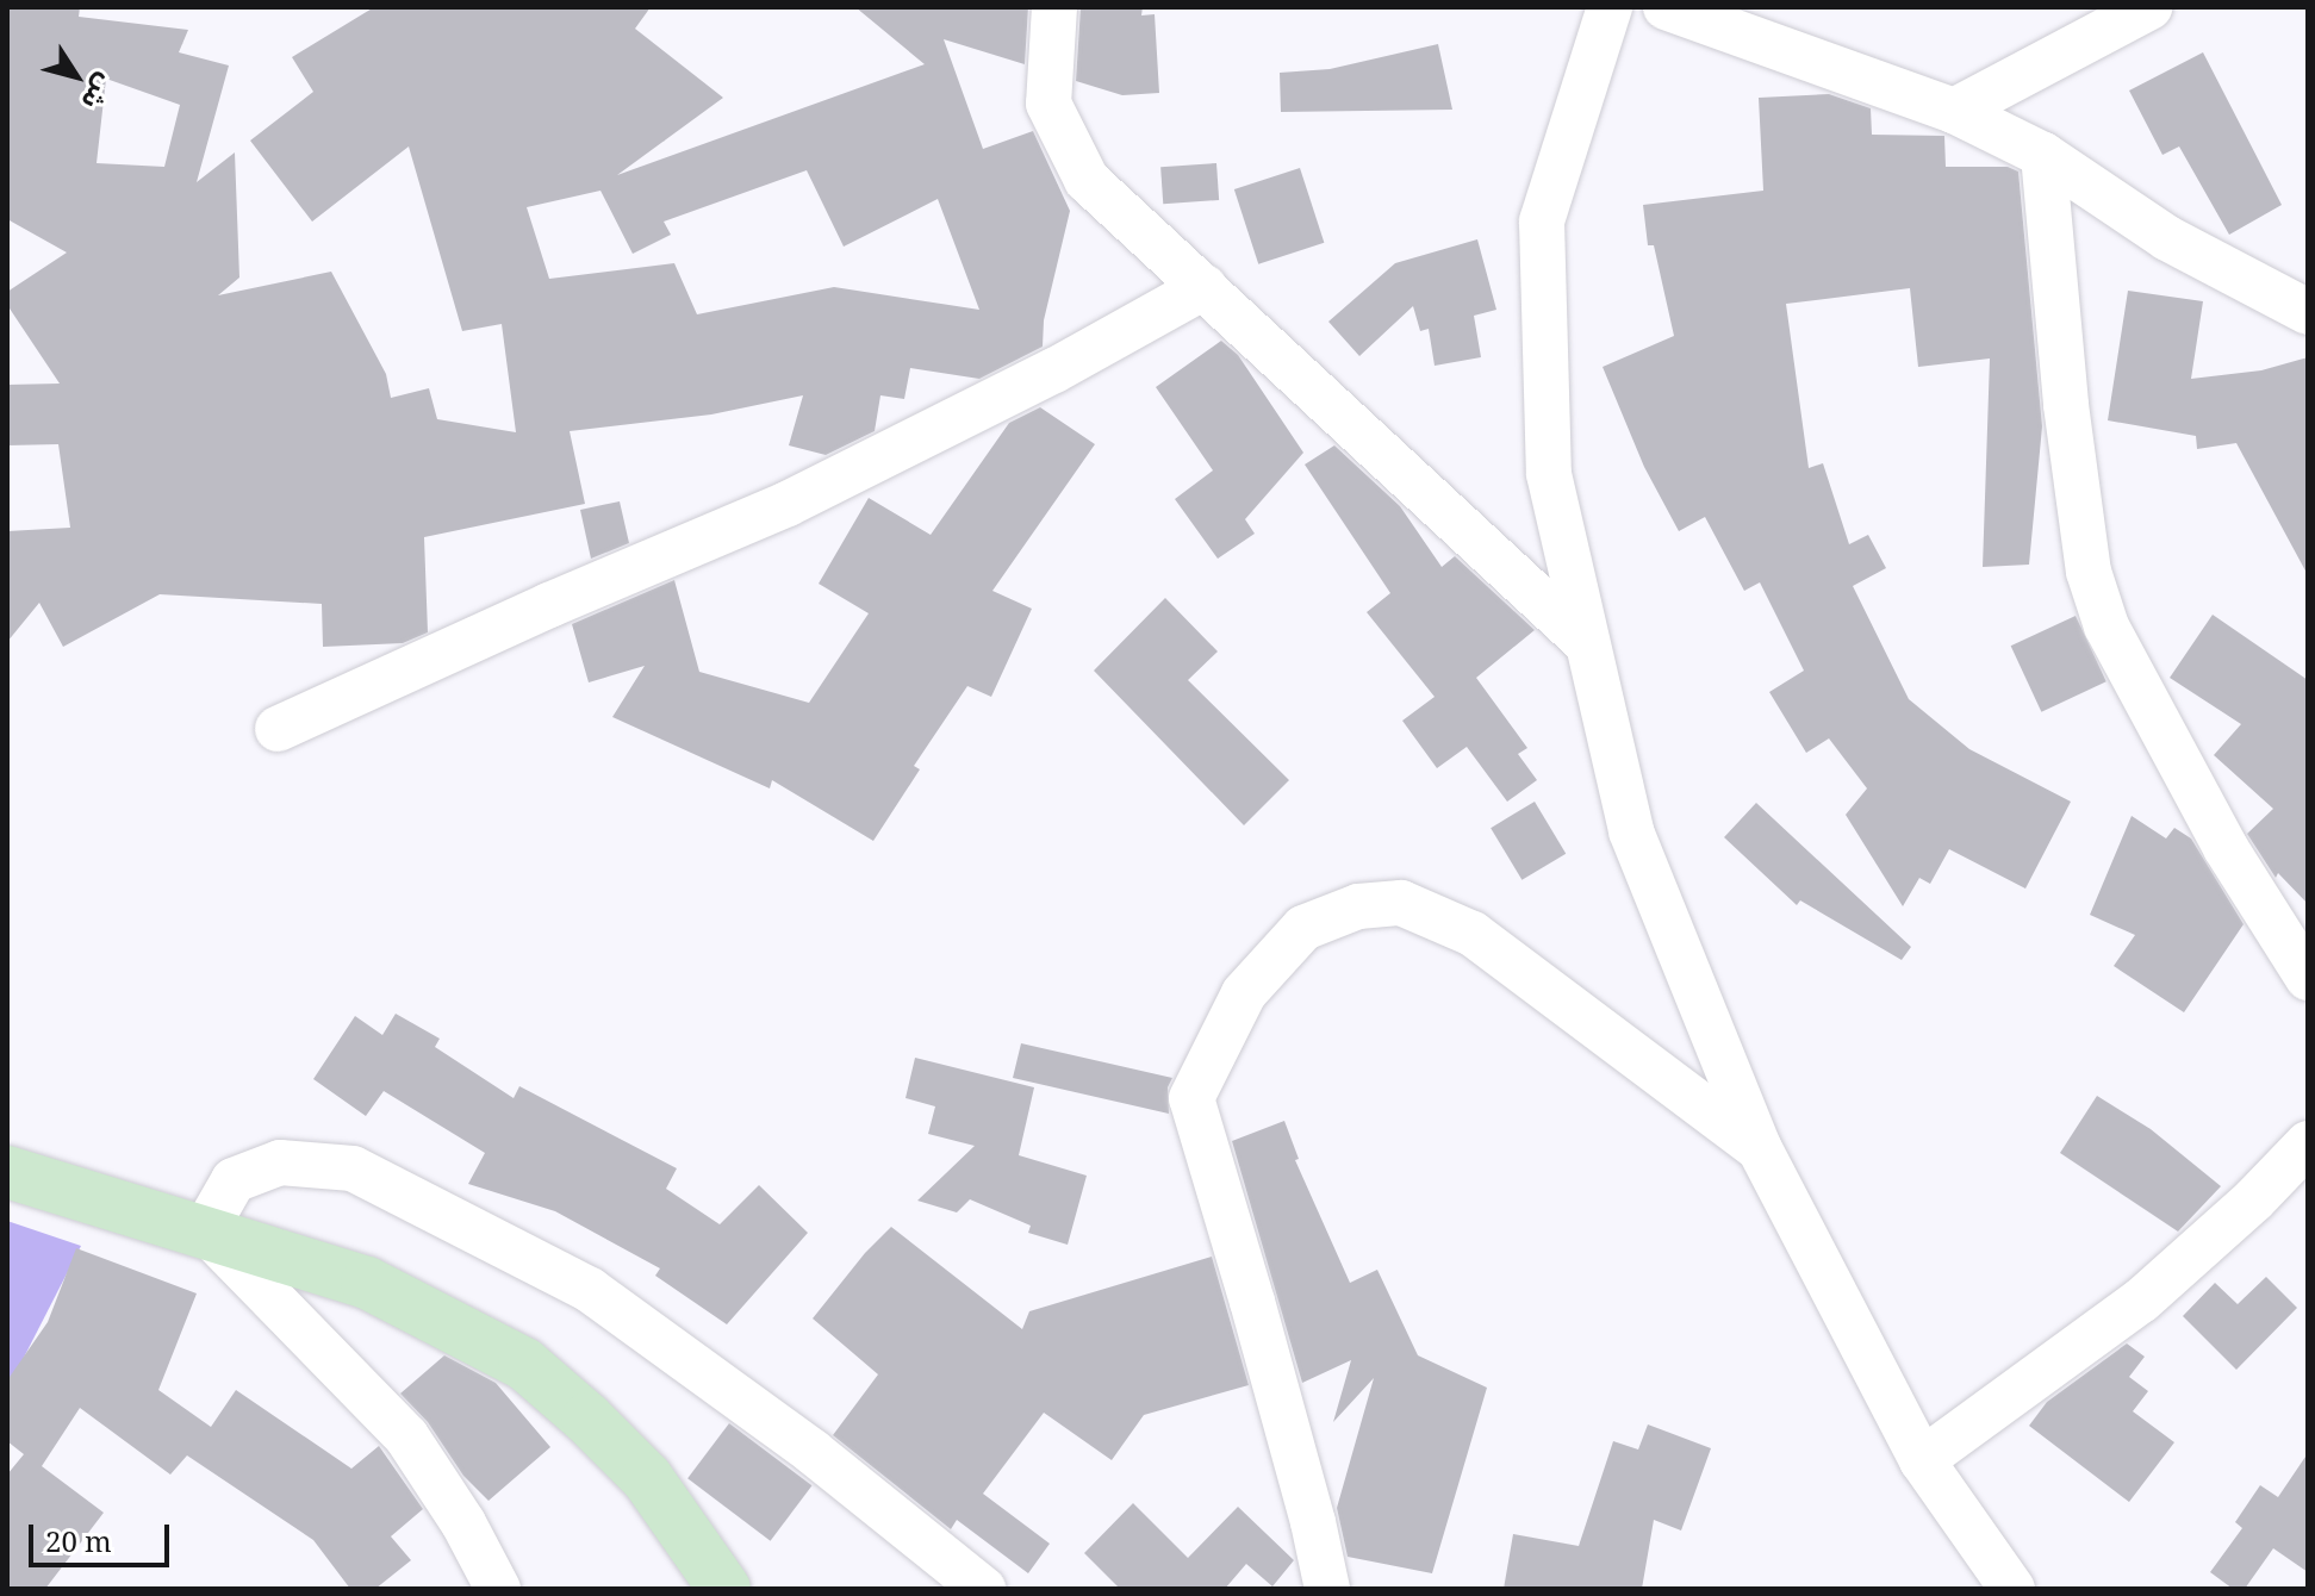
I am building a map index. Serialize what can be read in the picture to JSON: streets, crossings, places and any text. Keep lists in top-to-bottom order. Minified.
{"scale_bar":"20 m","north":"bottom right"}
